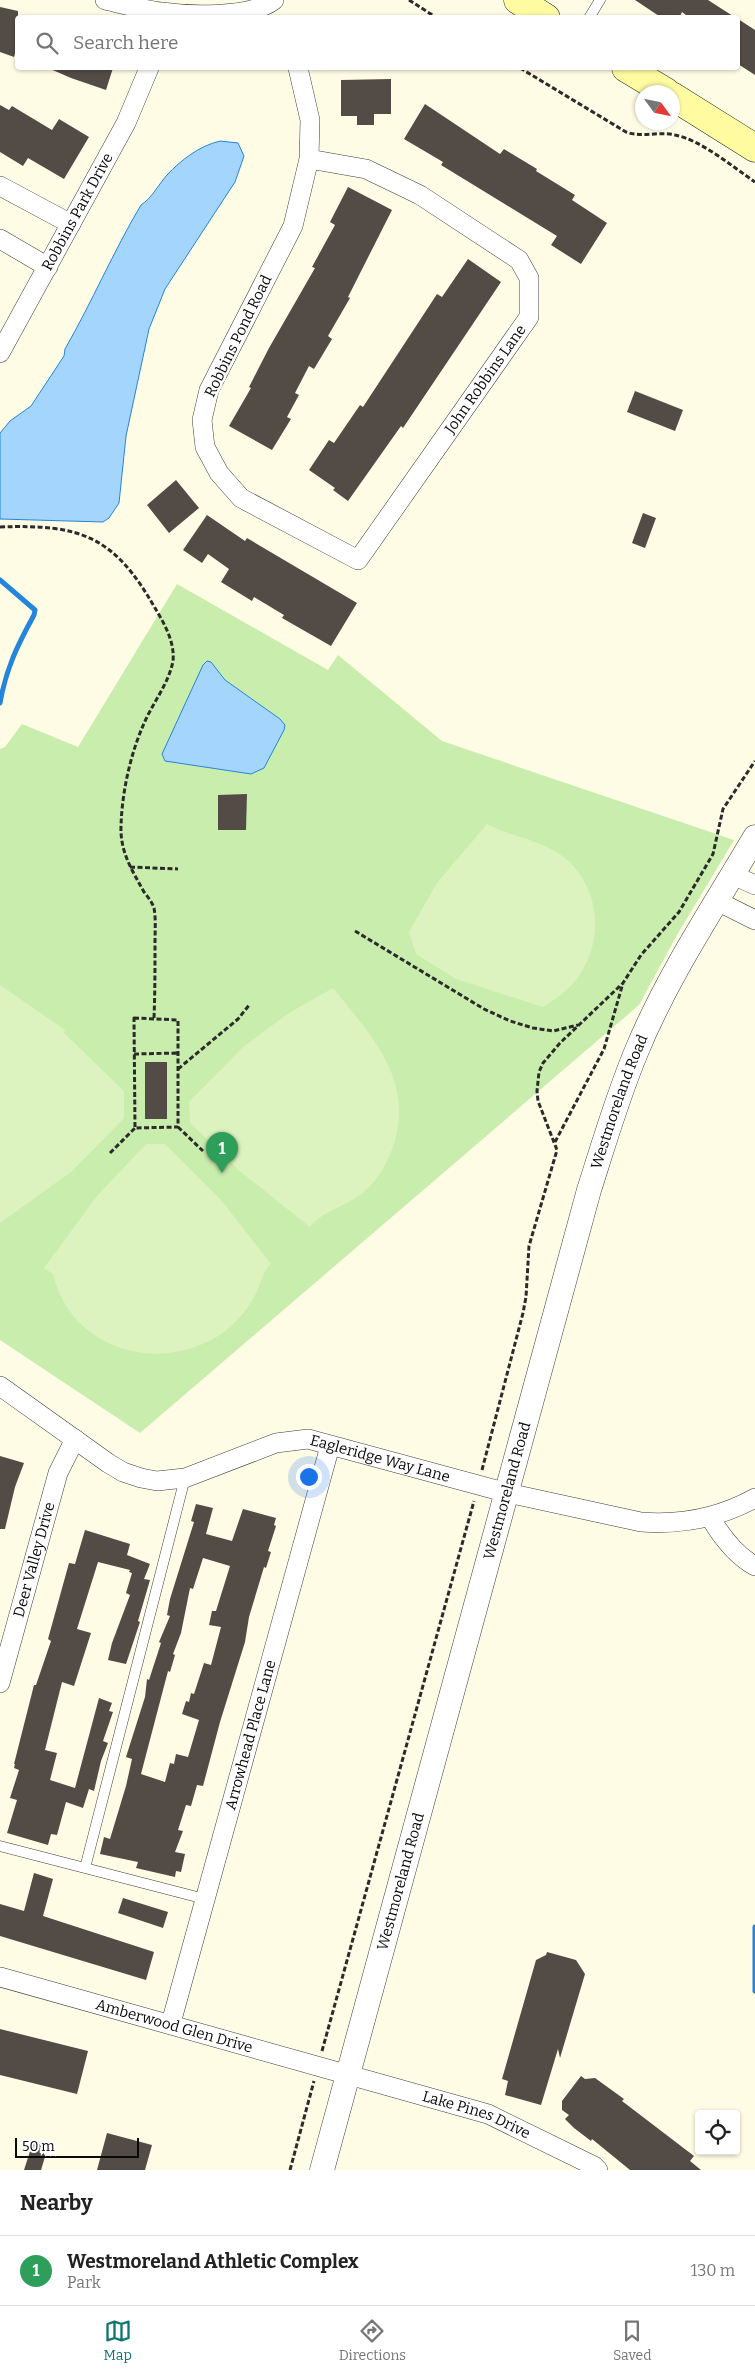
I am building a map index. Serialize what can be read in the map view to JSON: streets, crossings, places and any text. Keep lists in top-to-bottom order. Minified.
{"streets":{"street":["Robbins Park Drive","Robbins Pond Road","John Robbins Lane","Westmoreland Road","Eagleridge Way Lane","Deer Valley Drive","Arrowhead Place Lane","Amberwood Glen Drive","Lake Pines Drive"]},"crossings":[["Robbins Pond Road","John Robbins Lane"],["Westmoreland Road","Eagleridge Way Lane"],["Westmoreland Road","Amberwood Glen Drive"],["Westmoreland Road","Lake Pines Drive"],["Eagleridge Way Lane","Deer Valley Drive"],["Eagleridge Way Lane","Arrowhead Place Lane"],["Arrowhead Place Lane","Amberwood Glen Drive"],["Amberwood Glen Drive","Lake Pines Drive"]],"scale_bar":"50 m","north":"bottom right","page":{"search":"Search here","pins":"1","scale":"50 m","heading":"Nearby","list":[{"mark":"1","name":"Westmoreland Athletic Complex","note":"Park","value":"130 m"}],"nav":["Map","Directions","Saved"]}}
